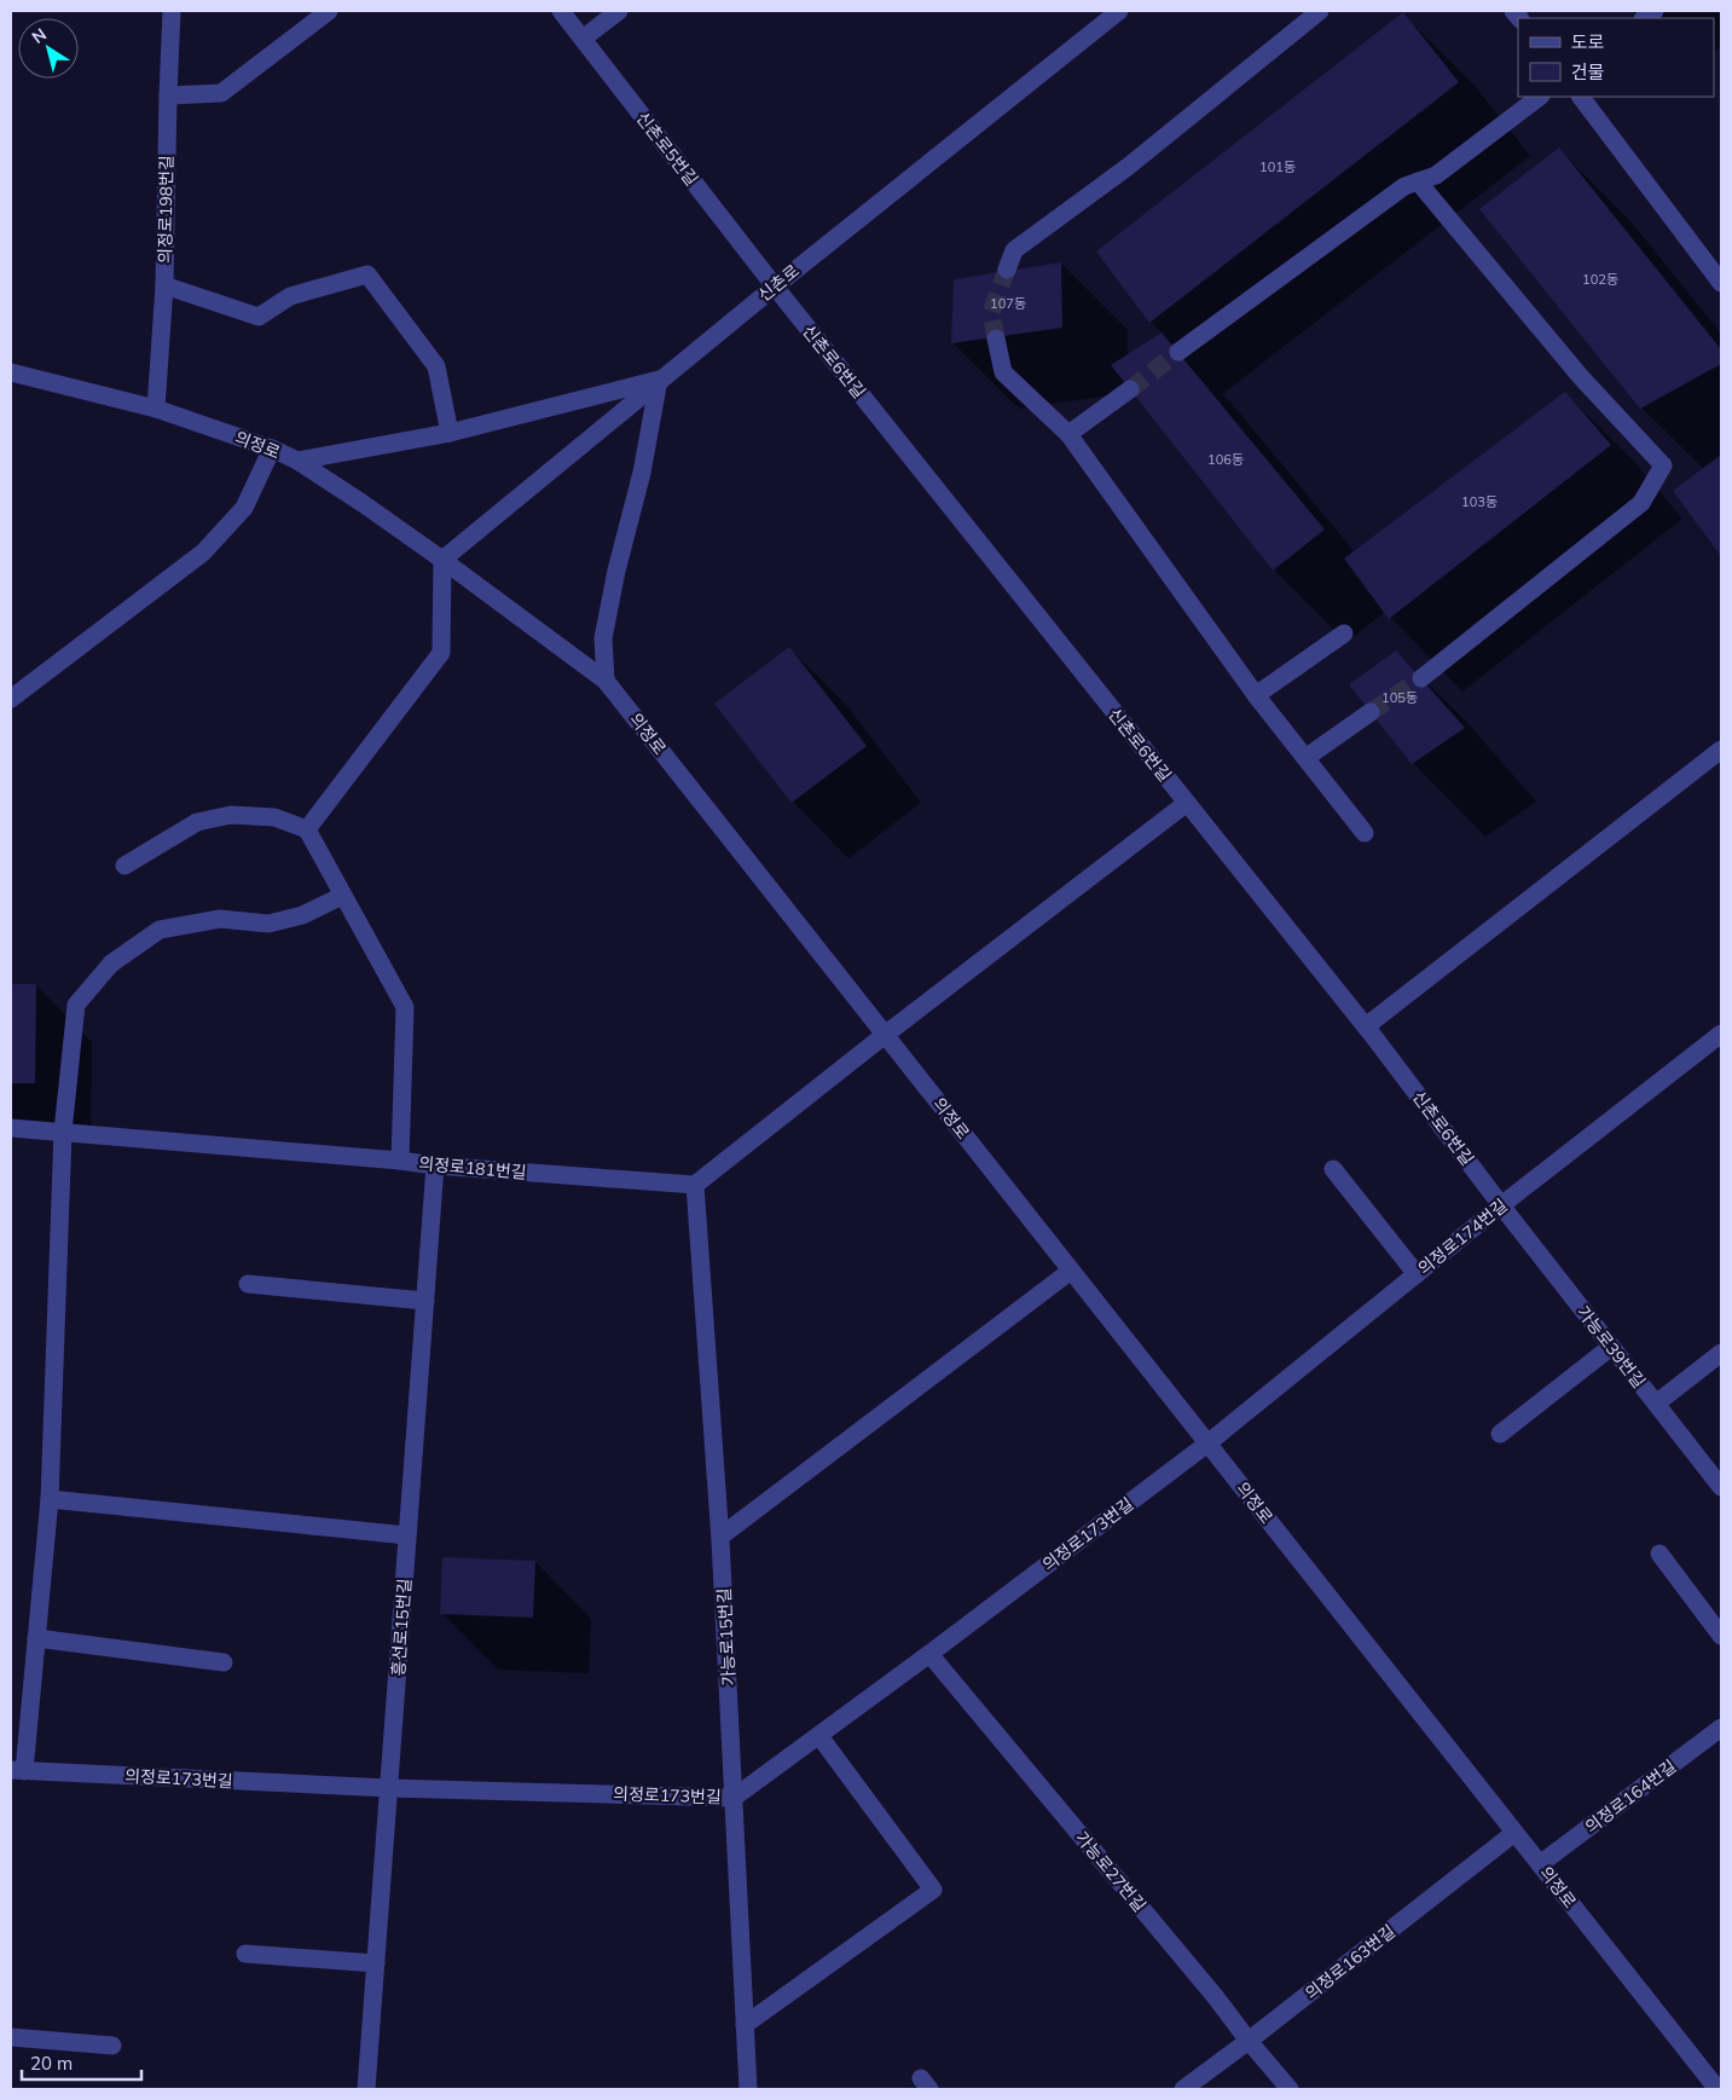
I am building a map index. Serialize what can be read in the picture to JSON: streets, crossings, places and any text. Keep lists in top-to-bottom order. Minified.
{"streets":{"street":["신촌로5번길","의정로198번길","신촌로","신촌로6번길","의정로","의정로181번길","의정로174번길","가능로39번길","의정로173번길","흥선로15번길","가능로15번길","의정로164번길","가능로27번길","의정로163번길"]},"crossings":[["신촌로5번길","신촌로"],["신촌로5번길","신촌로6번길"],["의정로198번길","의정로"],["신촌로","신촌로6번길"],["신촌로","의정로"],["신촌로6번길","의정로174번길"],["신촌로6번길","가능로39번길"],["의정로","의정로174번길"],["의정로","의정로173번길"],["의정로","의정로164번길"],["의정로","의정로163번길"],["의정로181번길","흥선로15번길"],["의정로181번길","가능로15번길"],["의정로174번길","가능로39번길"],["의정로174번길","의정로173번길"],["의정로173번길","흥선로15번길"],["의정로173번길","가능로15번길"],["의정로173번길","가능로27번길"],["가능로27번길","의정로163번길"]],"house_numbers":["101동","102동","107동","106동","103동","105동"],"legend":["도로","건물"],"scale_bar":"20 m","north":"top left"}
